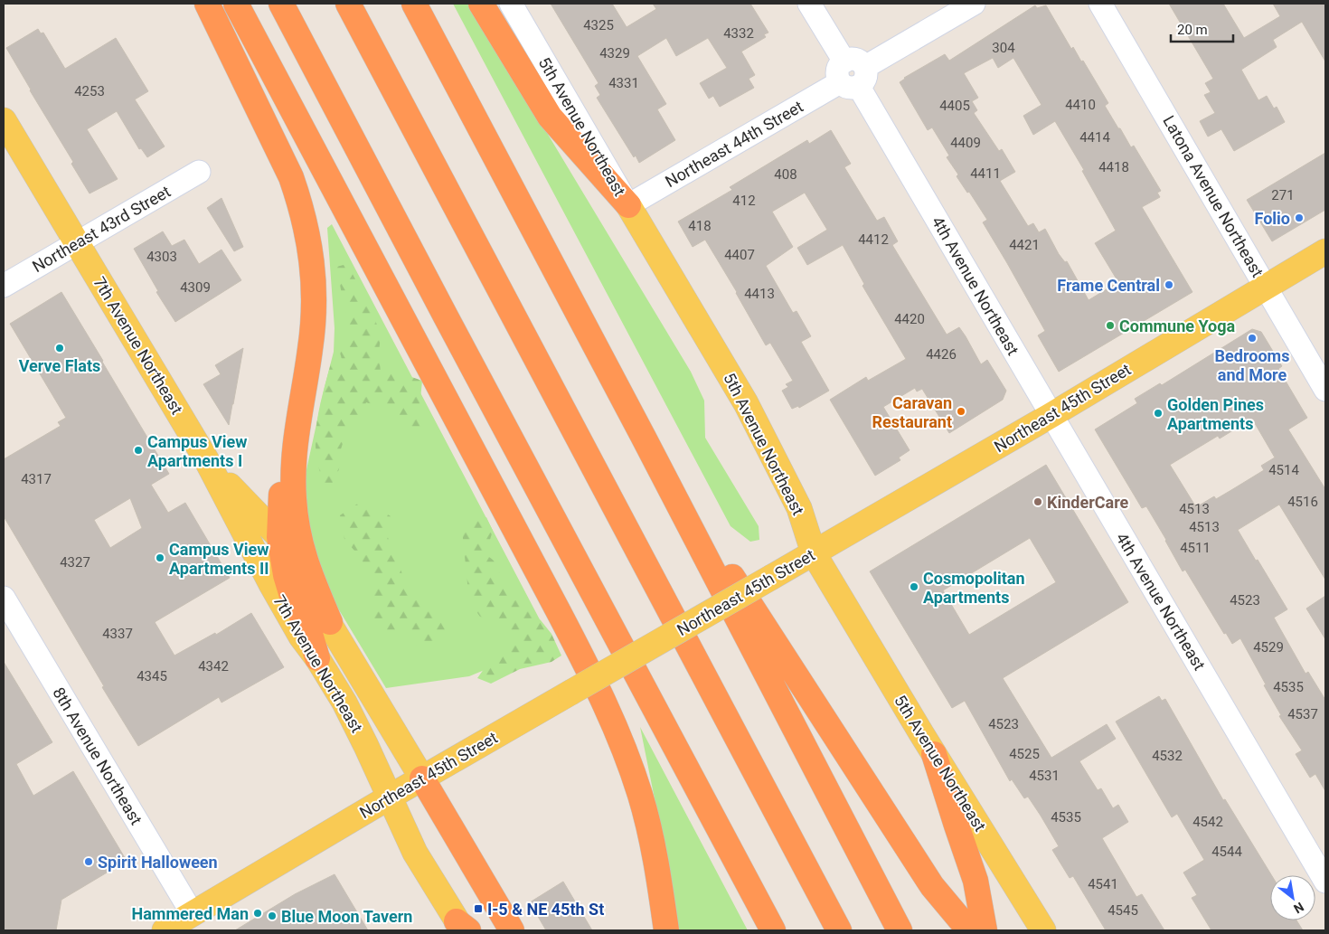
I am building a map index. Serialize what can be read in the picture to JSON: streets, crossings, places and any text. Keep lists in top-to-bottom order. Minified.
{"streets":{"main road":["5th Avenue Northeast","7th Avenue Northeast","Northeast 45th Street"],"street":["Northeast 44th Street","Latona Avenue Northeast","Northeast 43rd Street","4th Avenue Northeast","8th Avenue Northeast"]},"crossings":[["5th Avenue Northeast","Northeast 44th Street"],["5th Avenue Northeast","Northeast 45th Street"],["Northeast 44th Street","4th Avenue Northeast"],["Latona Avenue Northeast","Northeast 45th Street"],["Northeast 43rd Street","7th Avenue Northeast"],["4th Avenue Northeast","Northeast 45th Street"],["7th Avenue Northeast","Northeast 45th Street"],["Northeast 45th Street","8th Avenue Northeast"]],"places":{"other":["Folio","Frame Central","Commune Yoga","Bedrooms and More","Verve Flats","Caravan Restaurant","Golden Pines Apartments","Campus View Apartments I","KinderCare","Campus View Apartments II","Cosmopolitan Apartments","Spirit Halloween","Hammered Man","Blue Moon Tavern"],"transit":["I-5 & NE 45th St"]},"house_numbers":["4325","4332","304","4329","4331","4253","4410","4405","4414","4409","4418","4411","408","271","412","418","4412","4421","4407","4303","4309","4413","4420","4426","4514","4317","4516","4513","4513","4511","4327","4523","4337","4529","4342","4345","4535","4537","4523","4525","4532","4531","4535","4542","4544","4541","4545"],"scale_bar":"20 m","north":"bottom right"}
